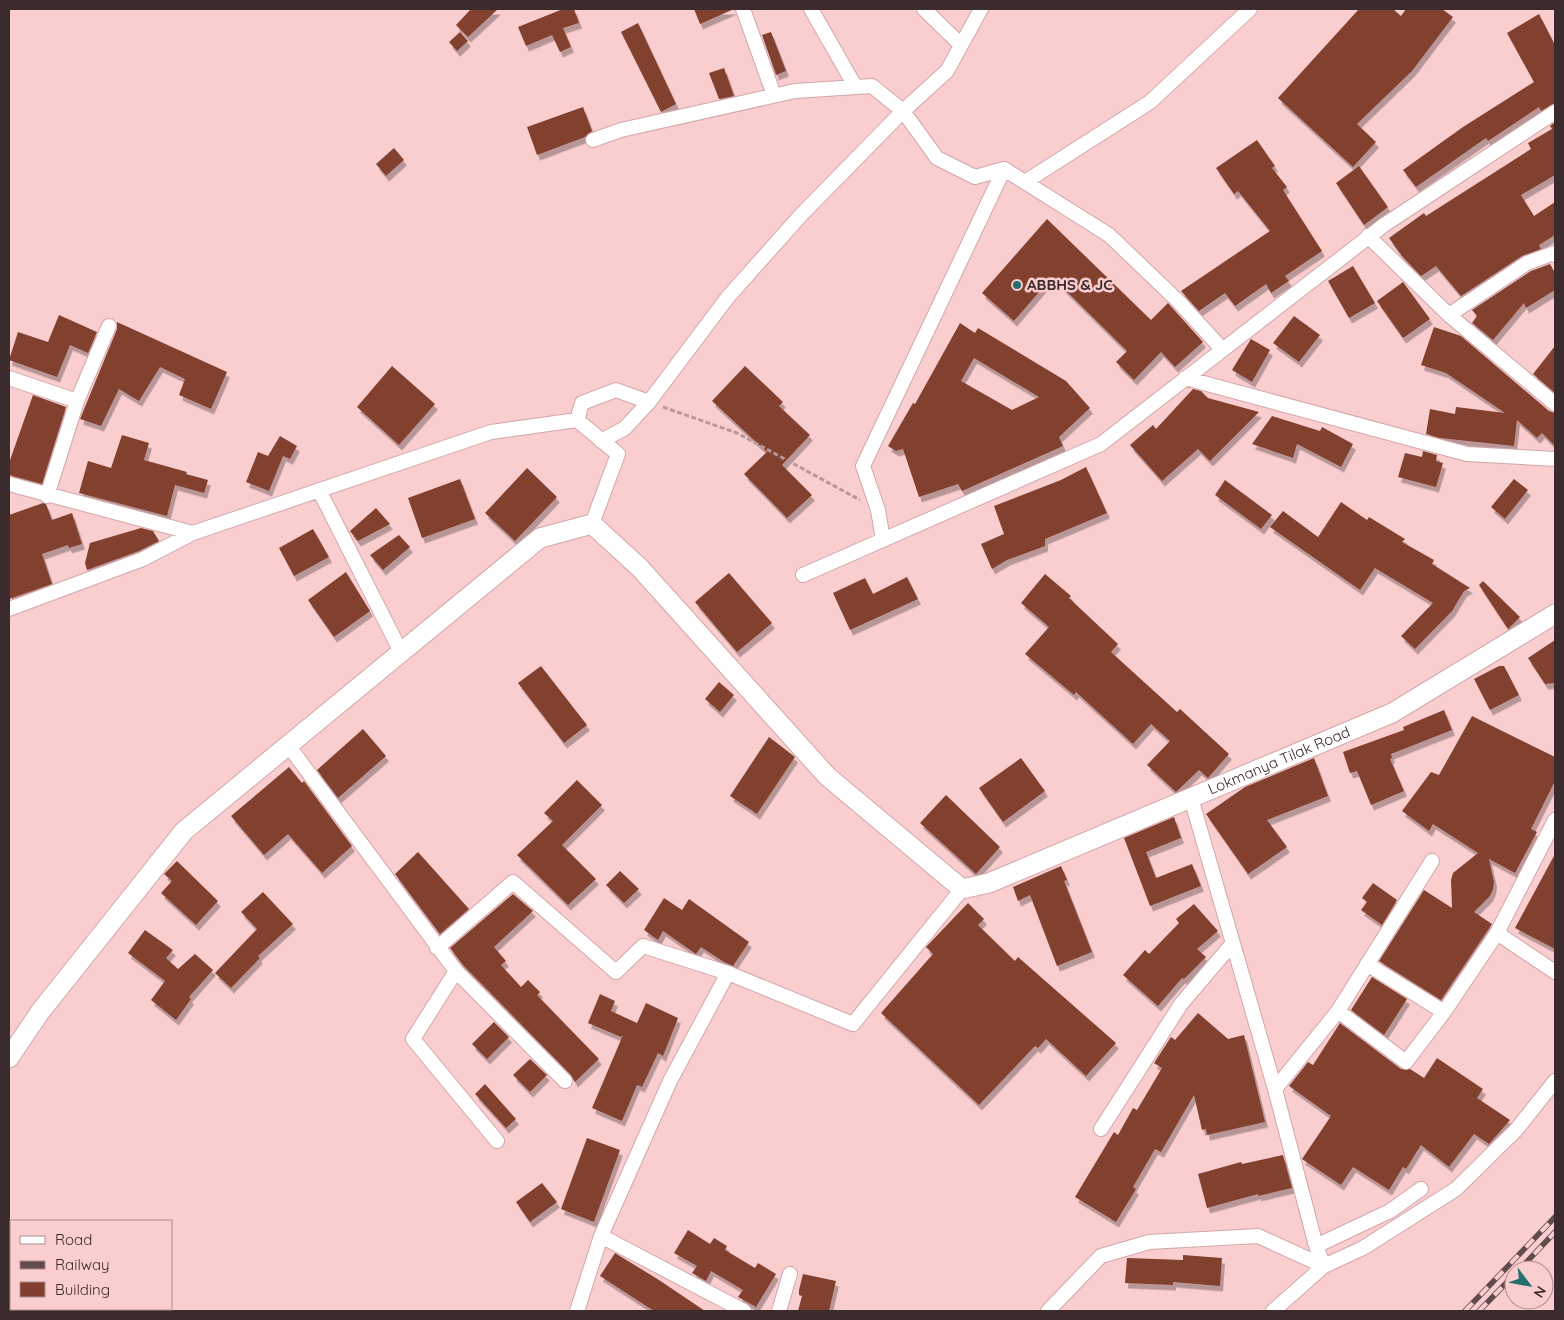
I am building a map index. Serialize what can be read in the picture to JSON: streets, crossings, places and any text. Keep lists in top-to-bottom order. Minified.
{"streets":{"main road":["Lokmanya Tilak Road"]},"places":["ABBHS & JC"],"legend":["Road","Railway","Building"],"north":"bottom right"}
